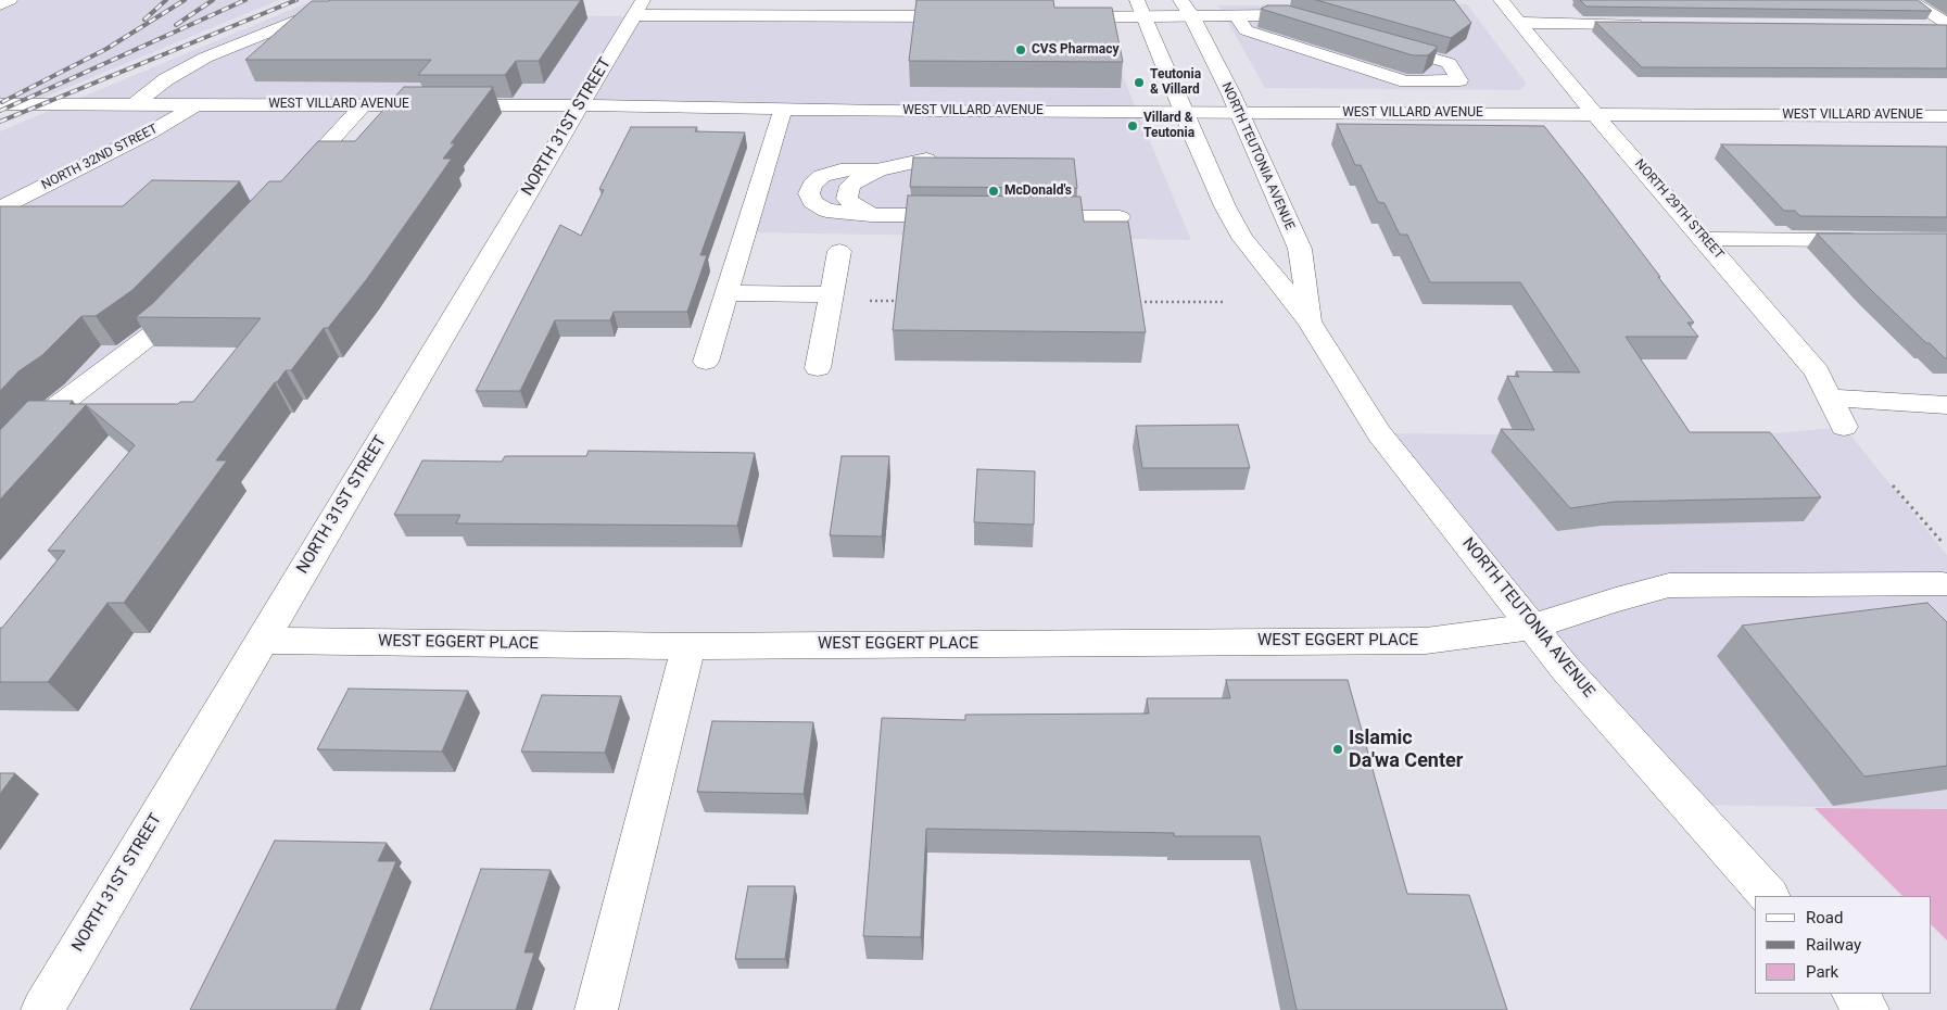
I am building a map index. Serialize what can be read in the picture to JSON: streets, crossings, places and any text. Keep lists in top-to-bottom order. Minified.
{"streets":{"street":["WEST VILLARD AVENUE","NORTH 31ST STREET","NORTH TEUTONIA AVENUE","NORTH 32ND STREET","NORTH 29TH STREET","WEST EGGERT PLACE"]},"crossings":[["WEST VILLARD AVENUE","NORTH 31ST STREET"],["WEST VILLARD AVENUE","NORTH TEUTONIA AVENUE"],["WEST VILLARD AVENUE","NORTH 32ND STREET"],["WEST VILLARD AVENUE","NORTH 29TH STREET"],["NORTH 31ST STREET","WEST EGGERT PLACE"],["NORTH TEUTONIA AVENUE","WEST EGGERT PLACE"]],"places":["CVS Pharmacy","Teutonia & Villard","Villard & Teutonia","McDonald's","Islamic Da'wa Center"],"legend":["Road","Railway","Park"]}
